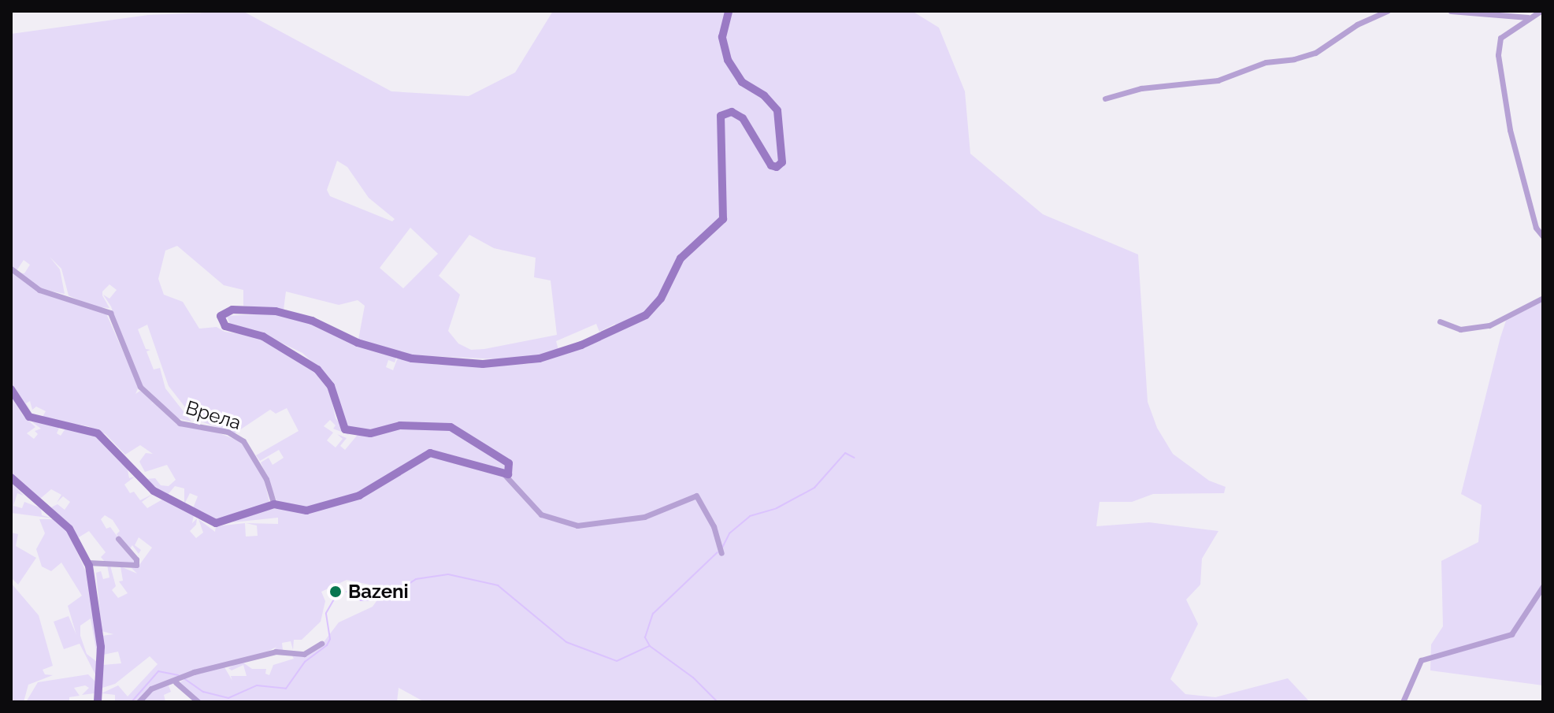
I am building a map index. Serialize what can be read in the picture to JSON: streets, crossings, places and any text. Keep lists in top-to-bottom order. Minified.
{"streets":{"street":["Врела"]},"places":["Bazeni"]}
